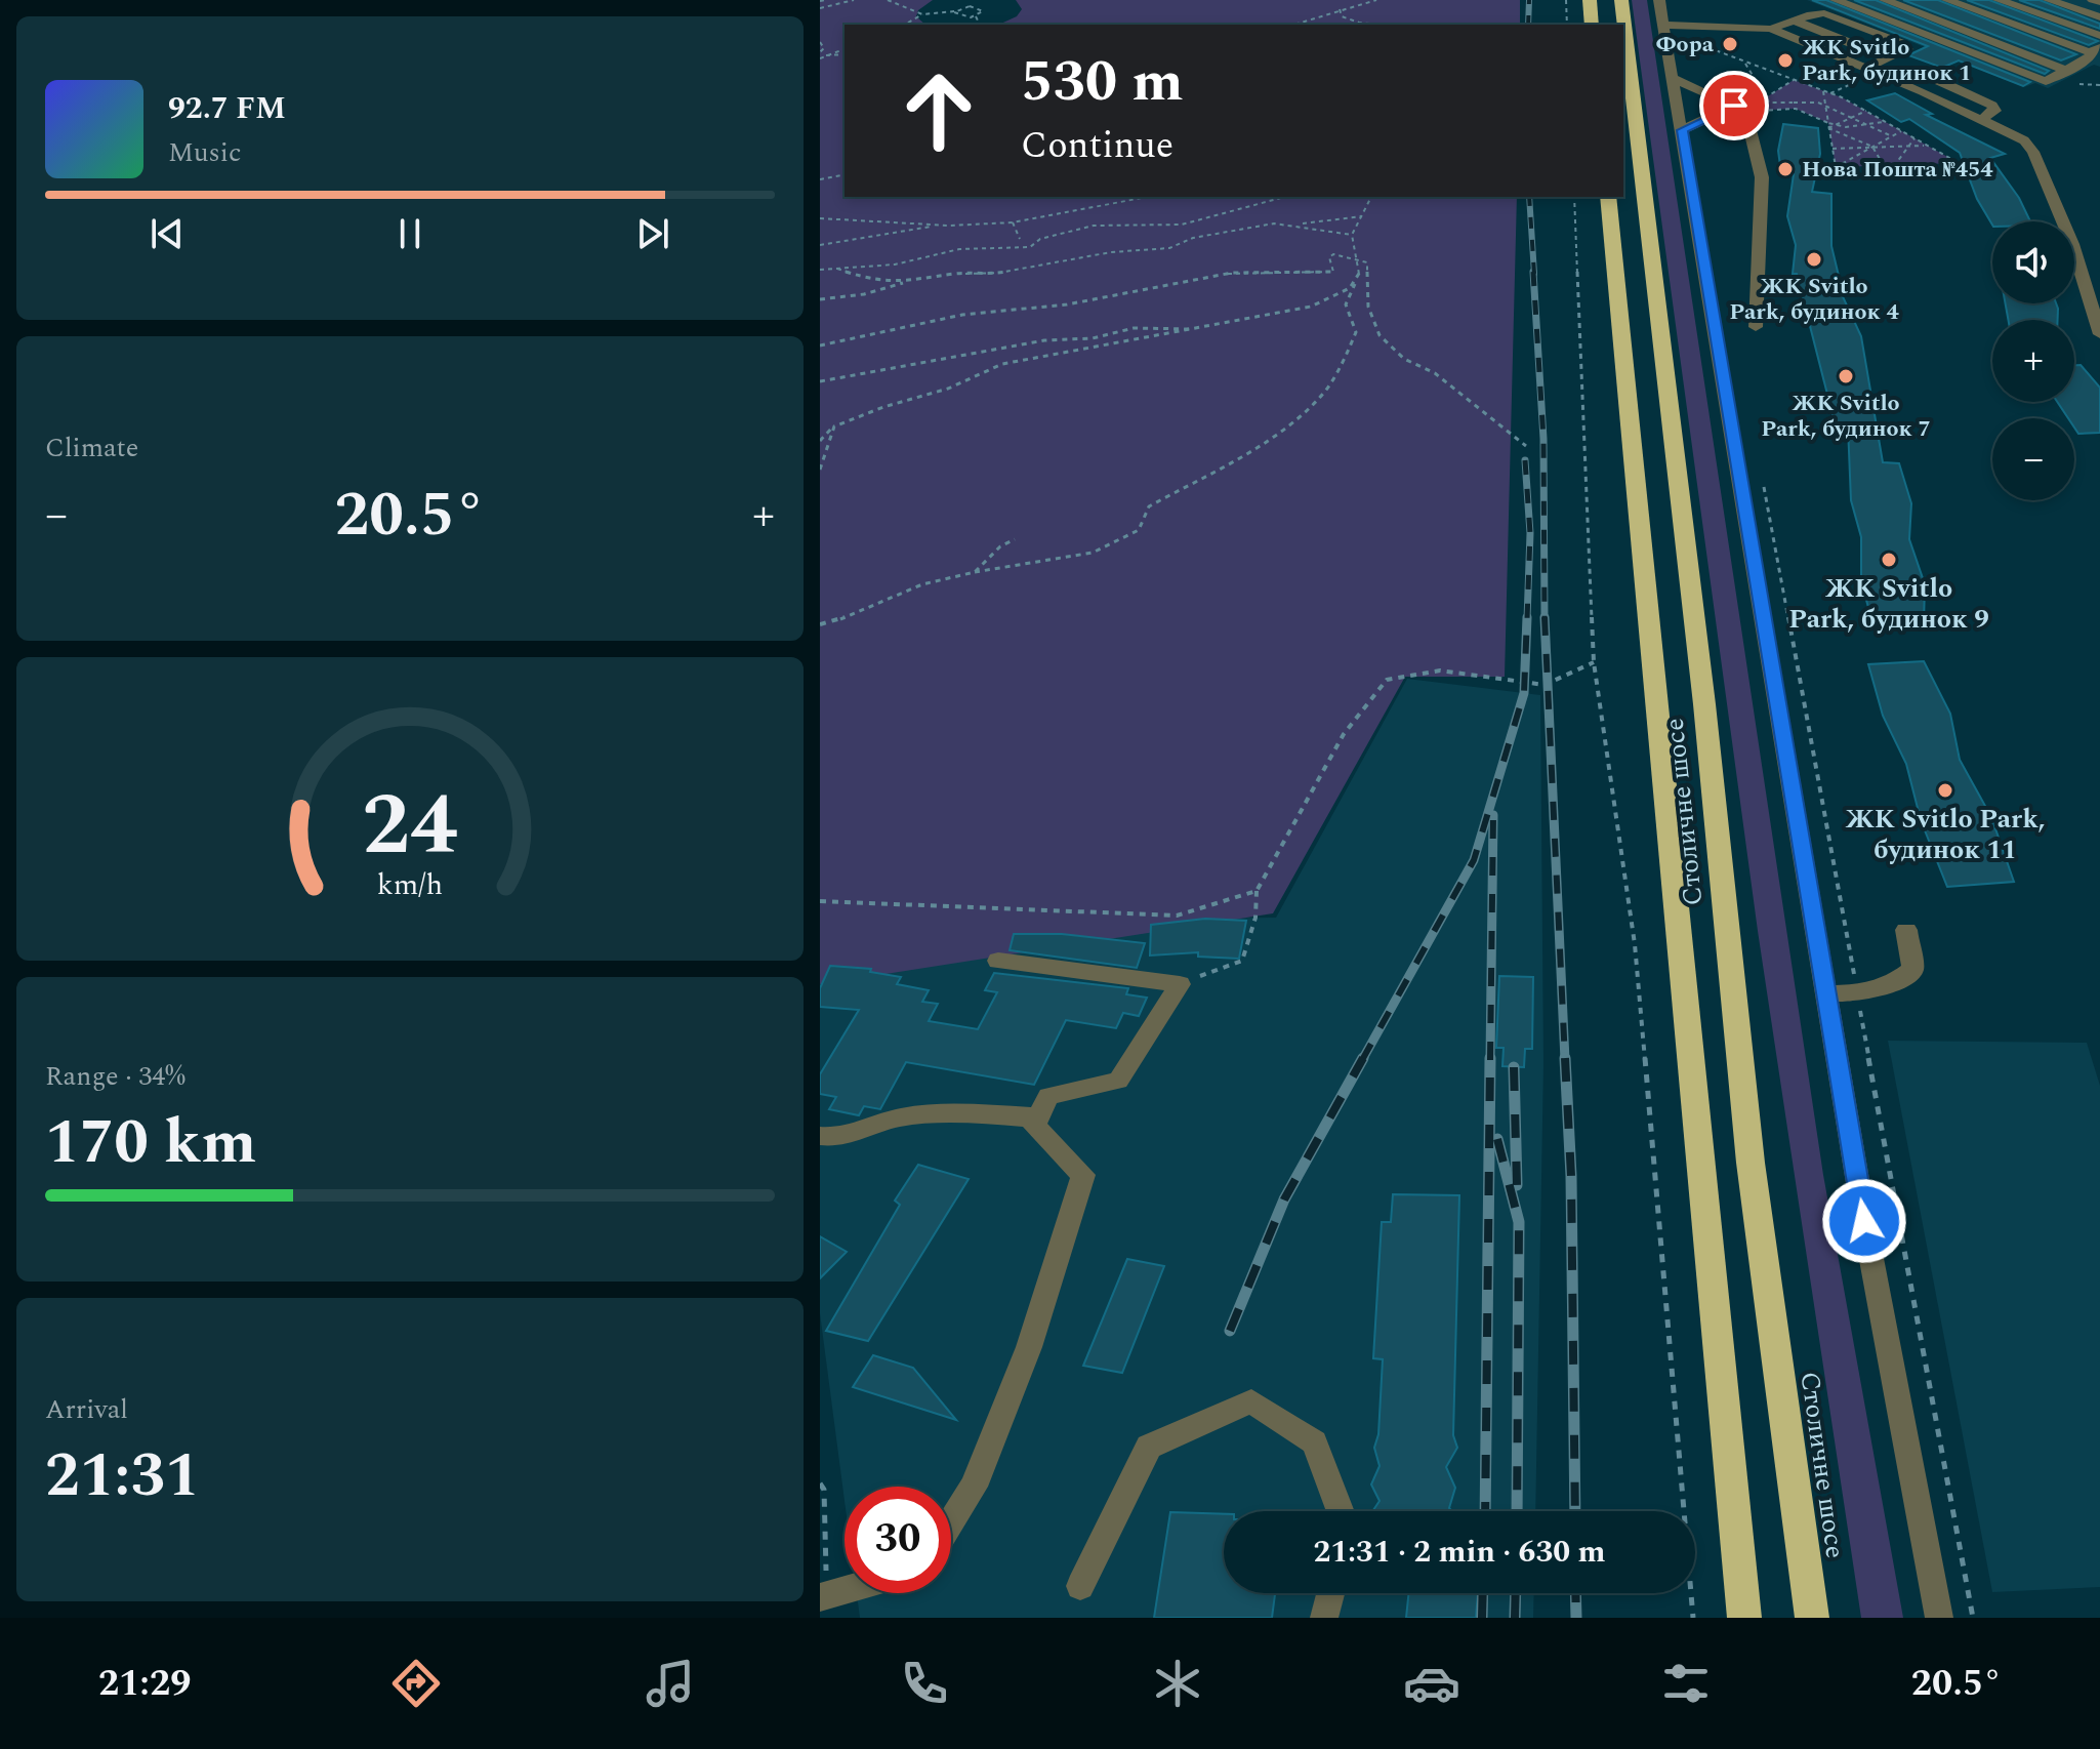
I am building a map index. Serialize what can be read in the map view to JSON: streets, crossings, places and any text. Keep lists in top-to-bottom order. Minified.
{"streets":{"highway":["Столичне шосе"]},"places":["Фора","ЖК Svitlo Park, будинок 1","Нова Пошта №454","ЖК Svitlo Park, будинок 4","ЖК Svitlo Park, будинок 7","ЖК Svitlo Park, будинок 9","ЖК Svitlo Park, будинок 11"],"page":{"turn":["530 m","Continue"],"song":["92.7 FM","Music"],"map_buttons":["+","−"],"tile":["Climate",["Range · 34%","170 km"],["Arrival","21:31"]],"heat":["−","20.5°","+"],"limit":"30","trip":"21:31 · 2 min · 630 m","tabs":["21:29","20.5°"],"gauge":["24","km/h"]}}
